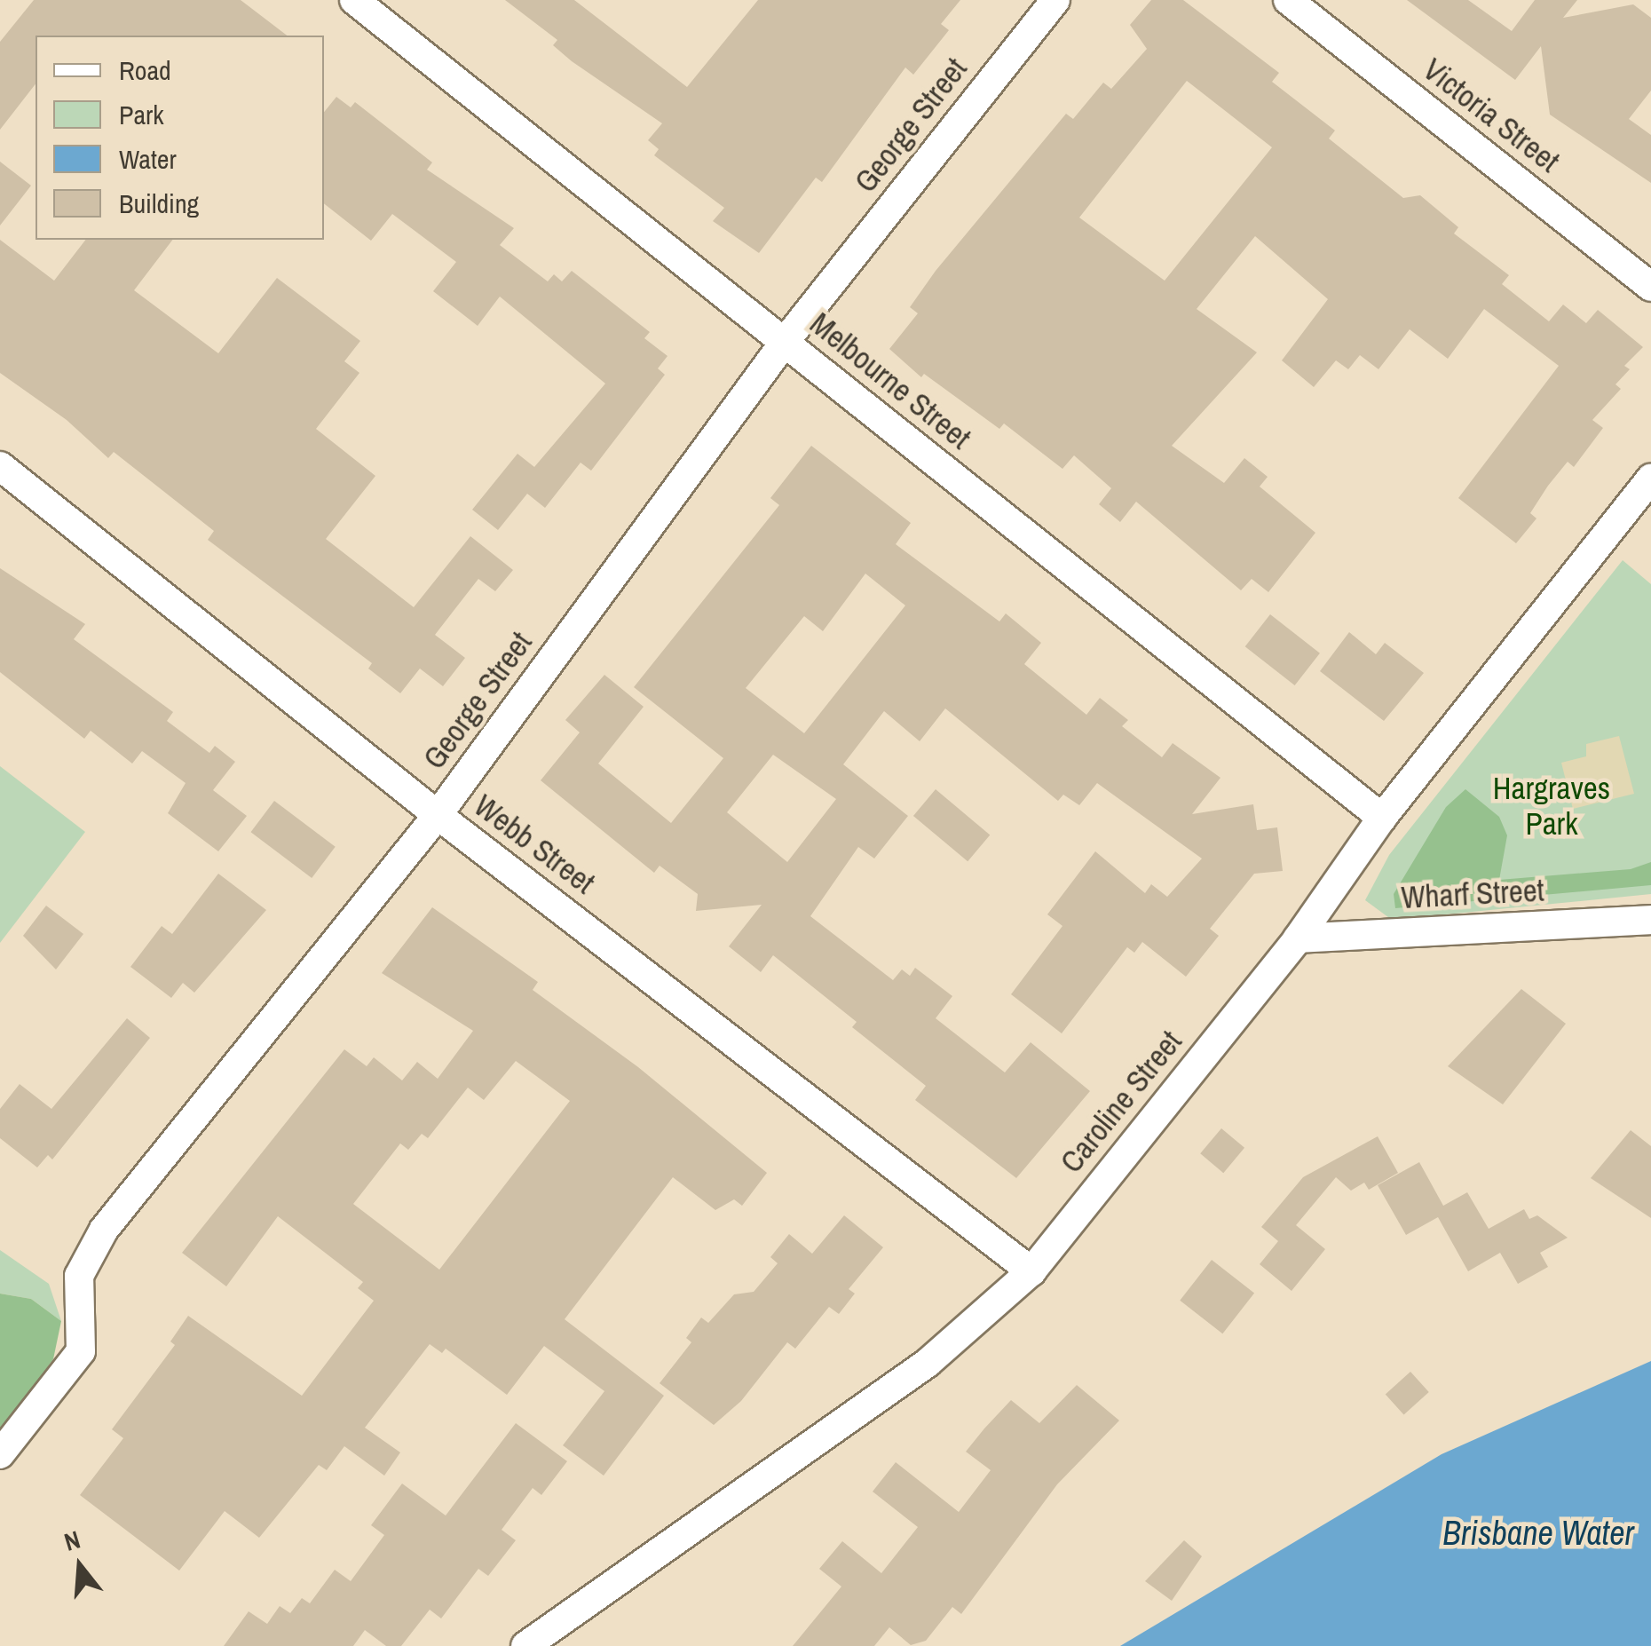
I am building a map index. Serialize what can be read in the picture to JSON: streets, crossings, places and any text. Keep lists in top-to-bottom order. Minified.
{"streets":{"street":["Victoria Street","George Street","Melbourne Street","Webb Street","Wharf Street","Caroline Street"]},"crossings":[["George Street","Melbourne Street"],["George Street","Webb Street"],["Melbourne Street","Caroline Street"],["Webb Street","Caroline Street"],["Wharf Street","Caroline Street"]],"water":["Brisbane Water"],"parks":["Hargraves Park"],"legend":["Road","Park","Water","Building"],"north":"top"}
